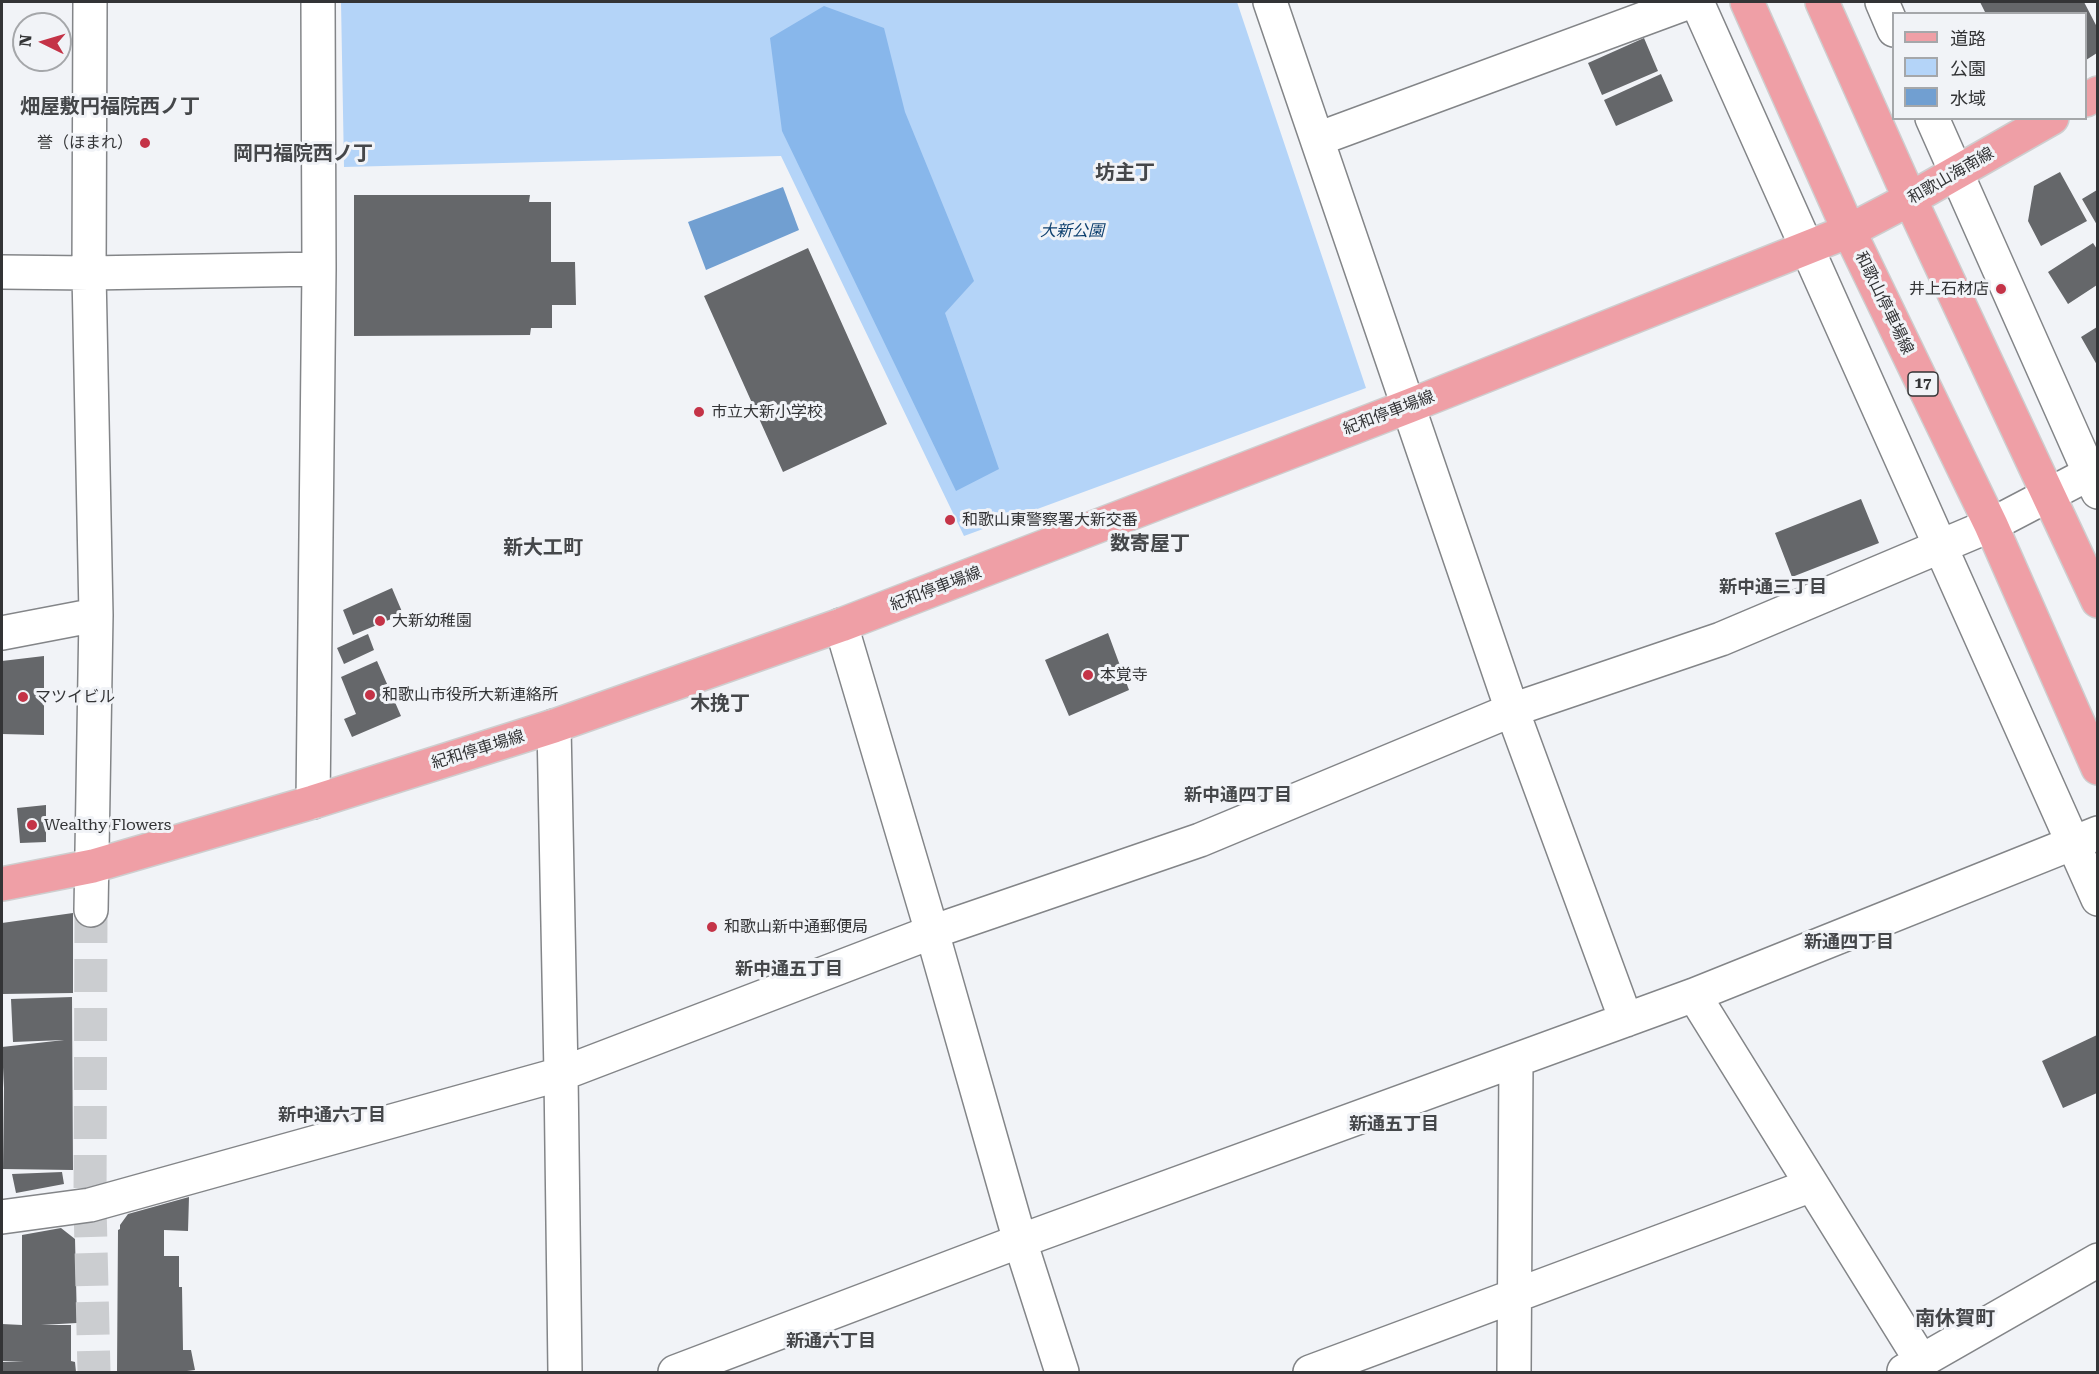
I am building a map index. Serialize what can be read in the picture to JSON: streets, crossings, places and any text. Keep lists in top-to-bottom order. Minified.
{"streets":{"main road":["和歌山海南線","和歌山停車場線","17","紀和停車場線"]},"crossings":[["和歌山海南線","和歌山停車場線"],["和歌山海南線","紀和停車場線"],["和歌山停車場線","紀和停車場線"]],"districts":["畑屋敷円福院西ノ丁","岡円福院西ノ丁","坊主丁","数寄屋丁","新大工町","新中通三丁目","木挽丁","新中通四丁目","新通四丁目","新中通五丁目","新中通六丁目","新通五丁目","南休賀町","新通六丁目"],"parks":["大新公園"],"places":["誉（ほまれ）","井上石材店","市立大新小学校","和歌山東警察署大新交番","大新幼稚園","本覚寺","和歌山市役所大新連絡所","マツイビル","Wealthy Flowers","和歌山新中通郵便局"],"legend":["道路","公園","水域"],"north":"left"}
